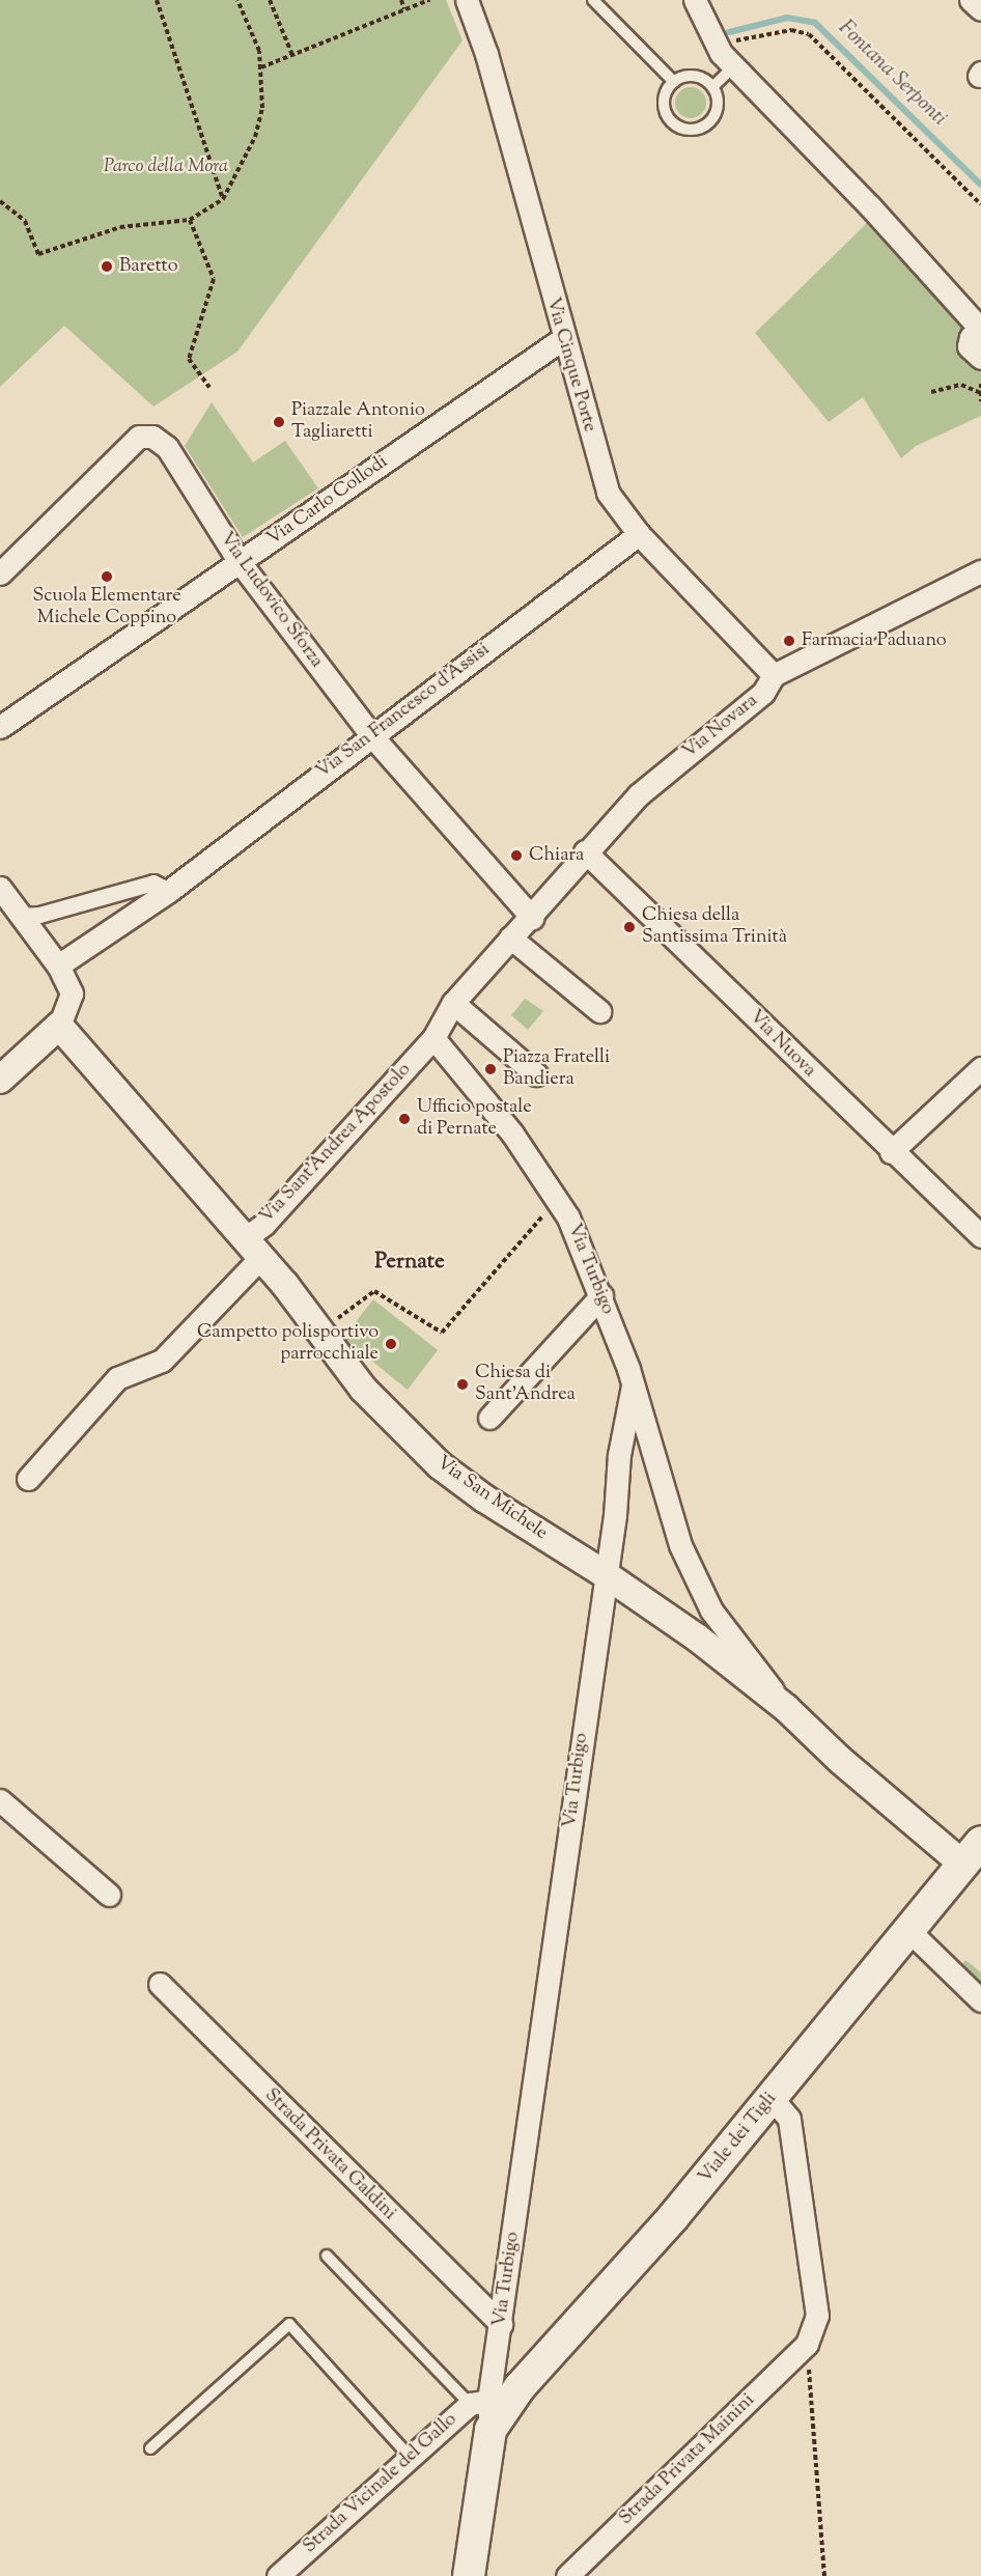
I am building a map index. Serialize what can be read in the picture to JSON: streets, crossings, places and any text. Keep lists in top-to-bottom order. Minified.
{"streets":{"main road":["Via Turbigo","Viale dei Tigli"],"street":["Via Cinque Porte","Via Carlo Collodi","Via Ludovico Sforza","Via San Francesco d'Assisi","Via Novara","Via Nuova","Via Sant'Andrea Apostolo","Via San Michele","Strada Privata Galdini","Strada Privata Mainini","Strada Vicinale del Gallo"]},"crossings":[["Via Cinque Porte","Via Carlo Collodi"],["Via Cinque Porte","Via San Francesco d'Assisi"],["Via Cinque Porte","Via Novara"],["Via Carlo Collodi","Via Ludovico Sforza"],["Via Ludovico Sforza","Via San Francesco d'Assisi"],["Via Ludovico Sforza","Via Novara"],["Via Ludovico Sforza","Via Sant'Andrea Apostolo"],["Via Novara","Via Nuova"],["Via Novara","Via Sant'Andrea Apostolo"],["Via Sant'Andrea Apostolo","Via Turbigo"],["Via Sant'Andrea Apostolo","Via San Michele"],["Via Turbigo","Via San Michele"],["Via Turbigo","Viale dei Tigli"],["Via Turbigo","Strada Privata Galdini"],["Via Turbigo","Strada Vicinale del Gallo"],["Via San Michele","Viale dei Tigli"],["Viale dei Tigli","Strada Vicinale del Gallo"]],"districts":["Pernate"],"water":["Fontana Serponti"],"parks":["Parco della Mora"],"places":["Baretto","Piazzale Antonio Tagliaretti","Scuola Elementare Michele Coppino","Farmacia Paduano","Chiara","Chiesa della Santissima Trinità","Piazza Fratelli Bandiera","Ufficio postale di Pernate","Campetto polisportivo parrocchiale","Chiesa di Sant'Andrea"]}
